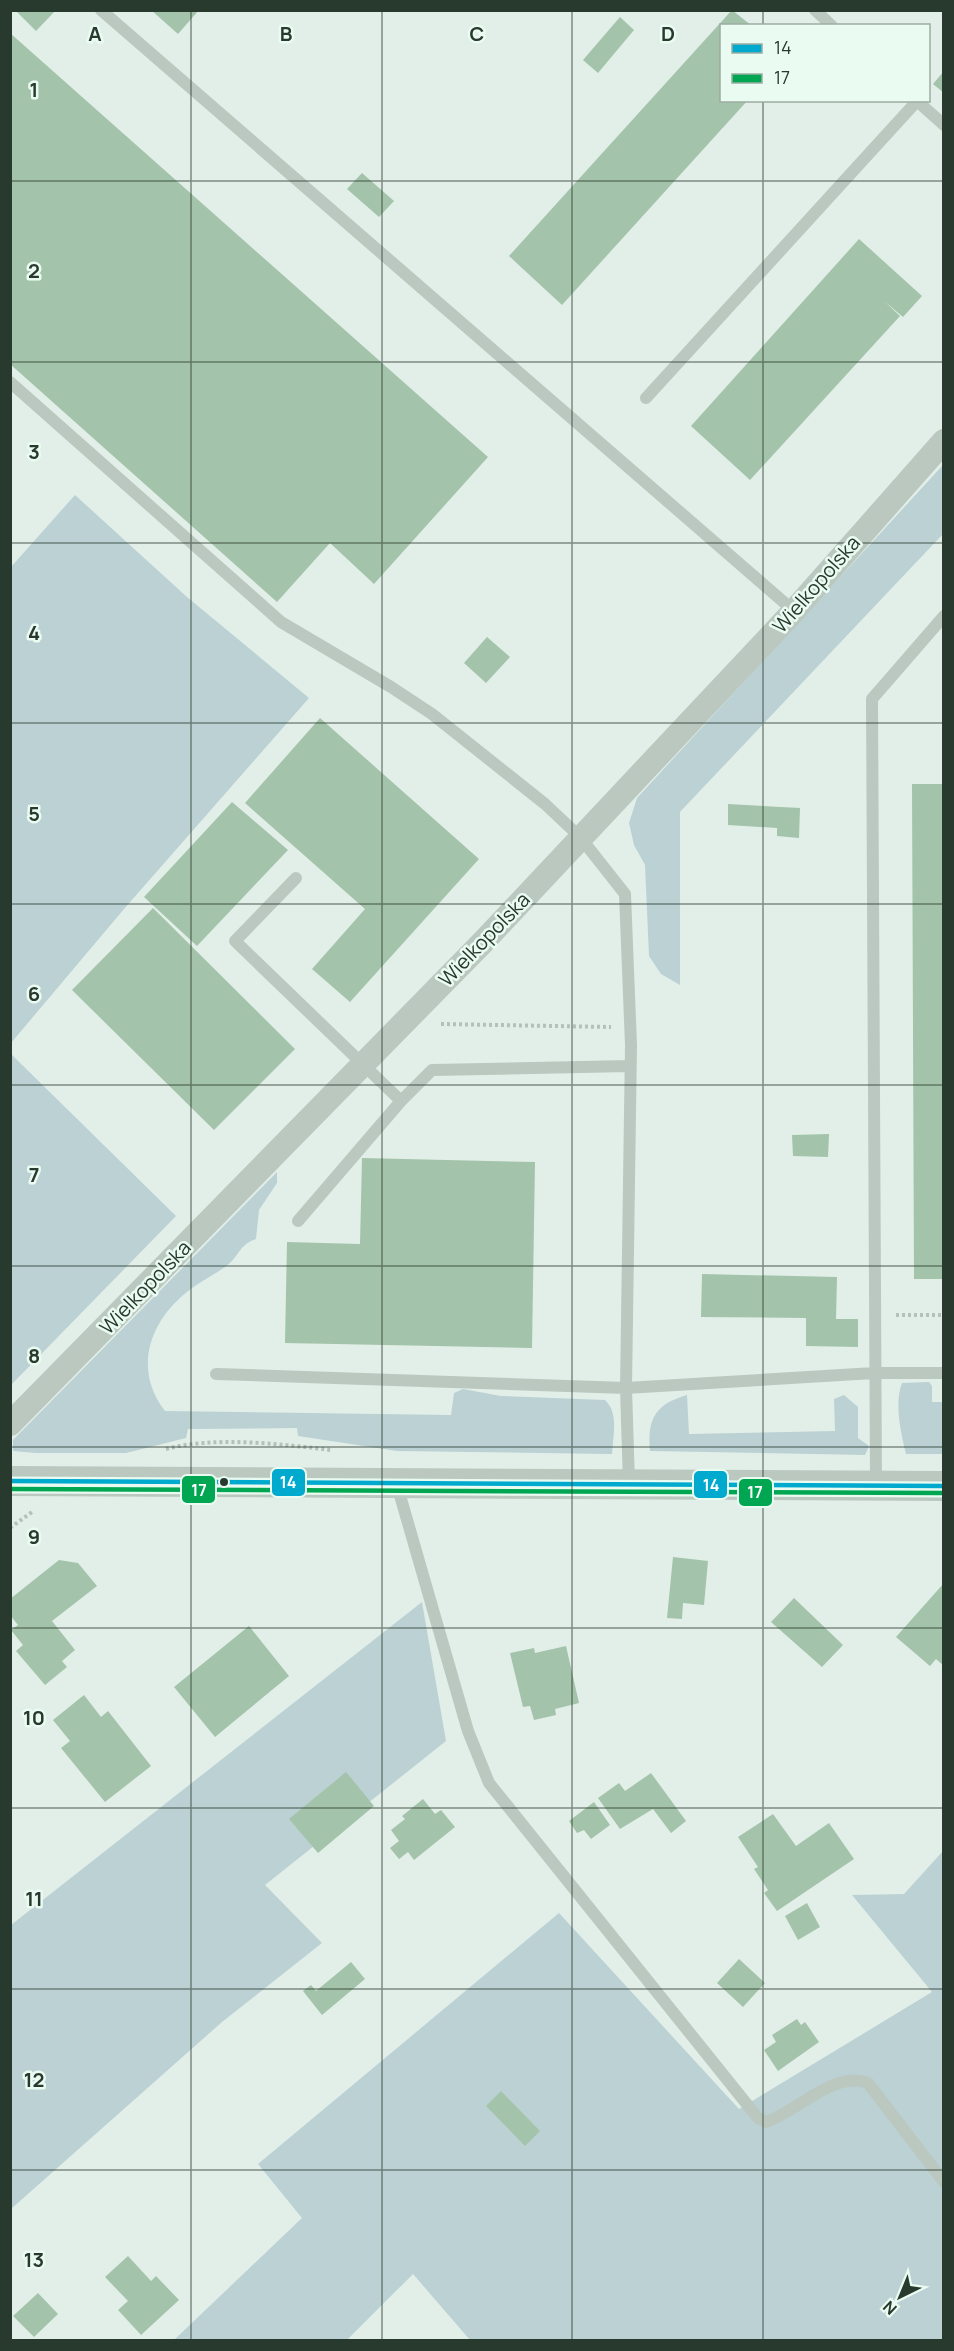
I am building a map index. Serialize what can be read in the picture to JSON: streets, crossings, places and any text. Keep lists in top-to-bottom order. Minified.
{"streets":{"street":["Wielkopolska"]},"lines":["transit line 14","transit line 17"],"legend":["14","17"],"north":"bottom left","grid":{"columns":["A","B","C","D"],"rows":["1","2","3","4","5","6","7","8","9","10","11","12","13"]}}
